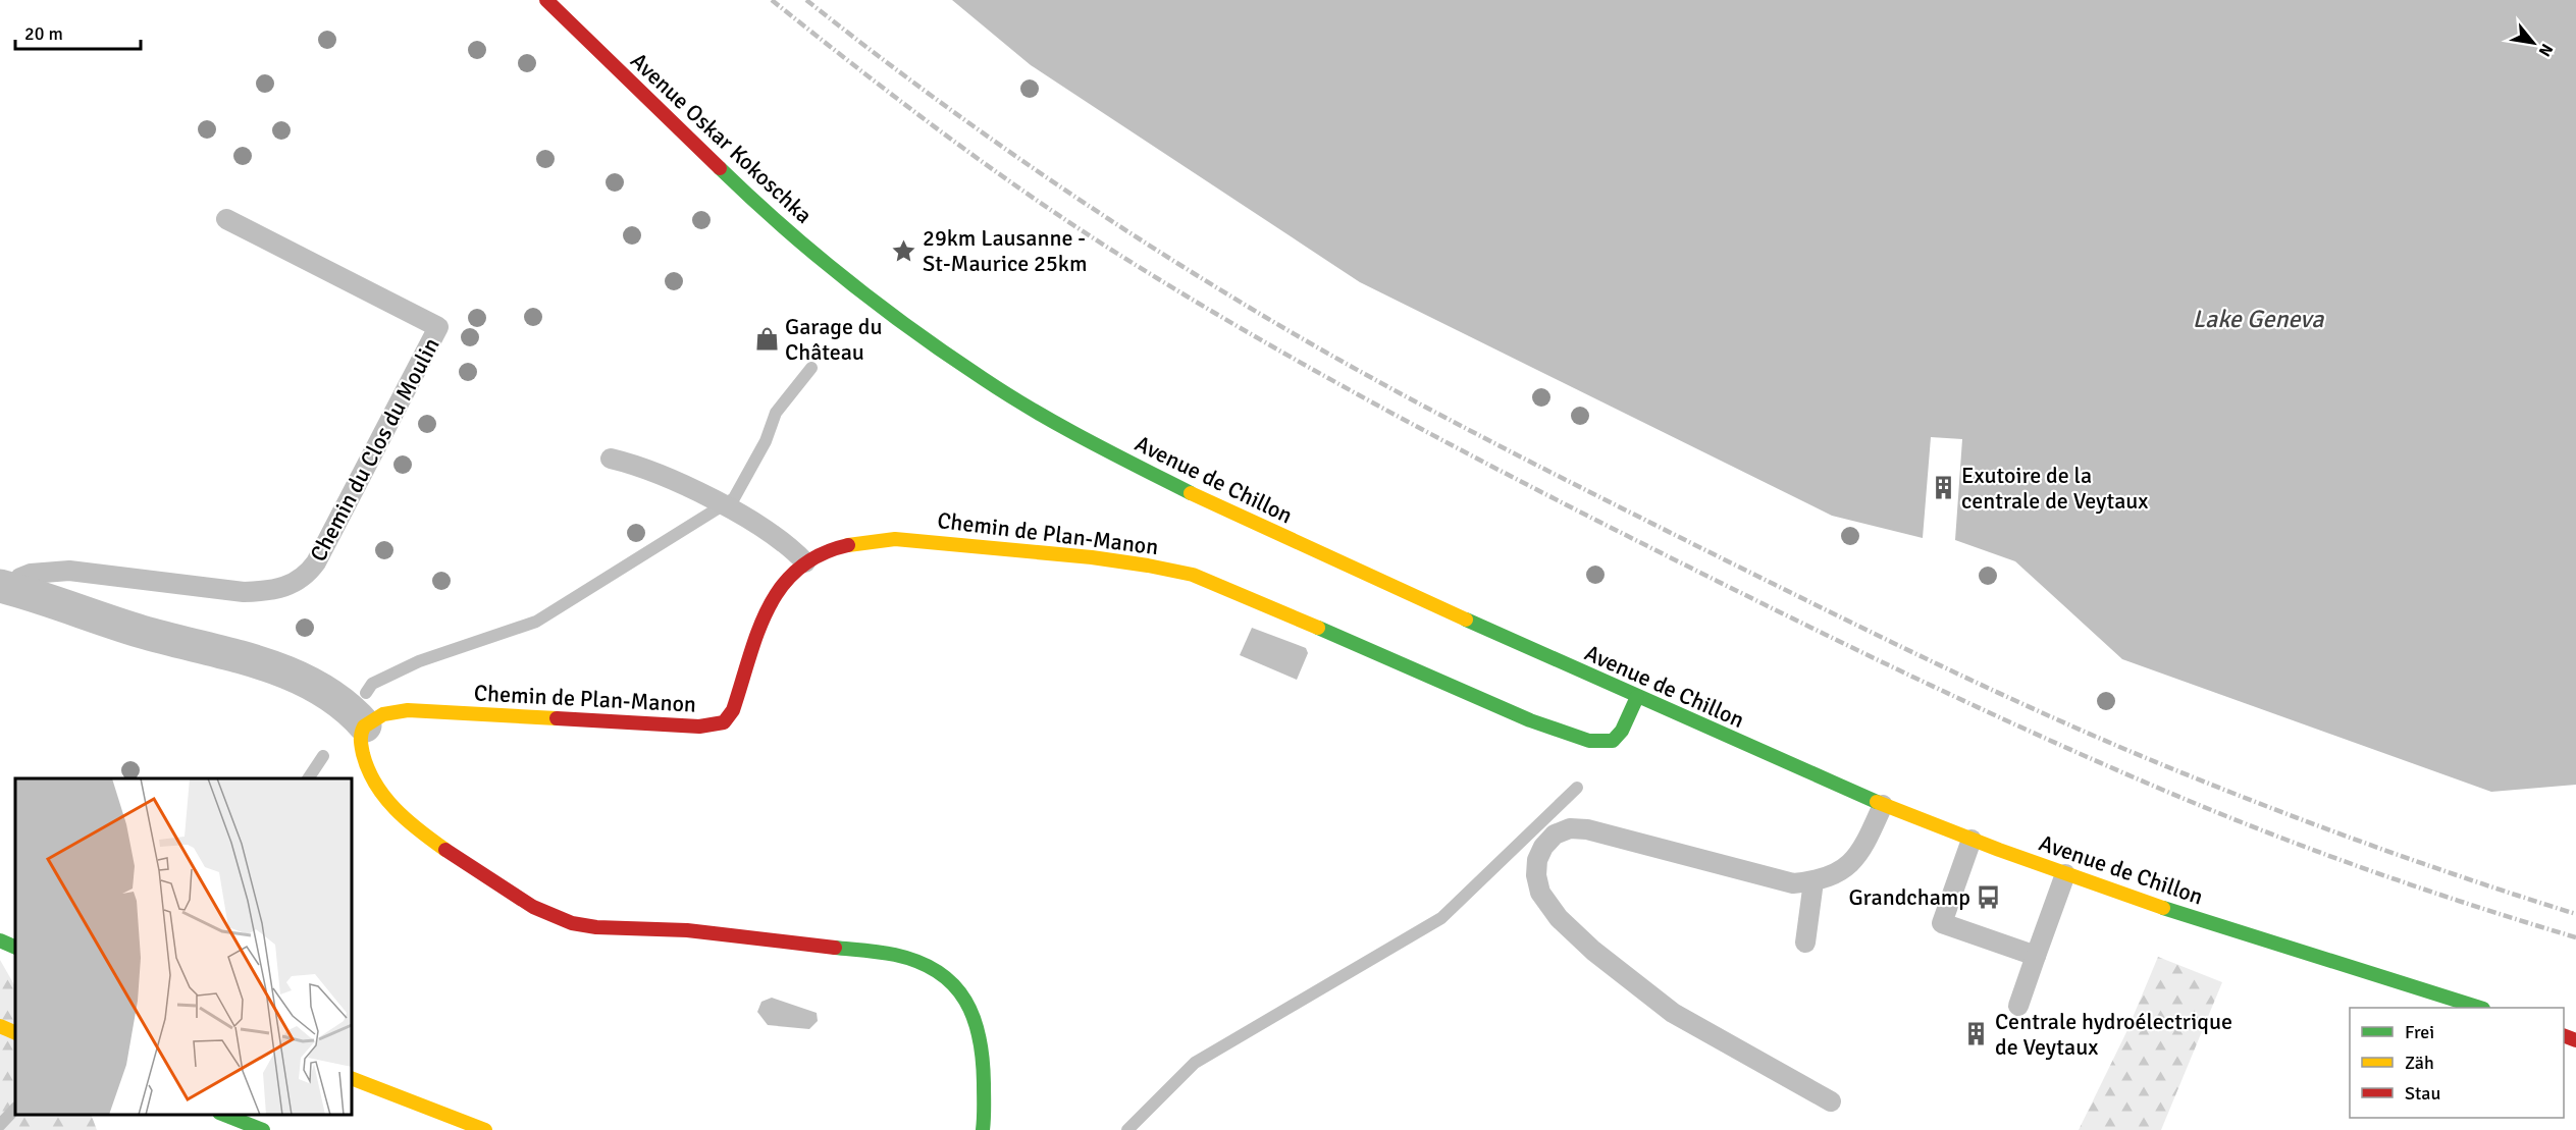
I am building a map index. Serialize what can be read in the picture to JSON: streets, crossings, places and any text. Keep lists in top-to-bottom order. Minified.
{"streets":{"main road":["Avenue Oskar Kokoschka","Avenue de Chillon","Chemin de Plan-Manon"],"street":["Chemin du Clos du Moulin"]},"crossings":[["Avenue Oskar Kokoschka","Avenue de Chillon"],["Chemin du Clos du Moulin","Chemin de Plan-Manon"],["Avenue de Chillon","Chemin de Plan-Manon"]],"water":["Lake Geneva"],"places":{"place":["29km Lausanne - St-Maurice 25km"],"shop":["Garage du Château"],"building":["Exutoire de la centrale de Veytaux","Centrale hydroélectrique de Veytaux"],"bus stop":["Grandchamp"]},"legend":["Frei","Zäh","Stau"],"scale_bar":"20 m","north":"bottom right"}
